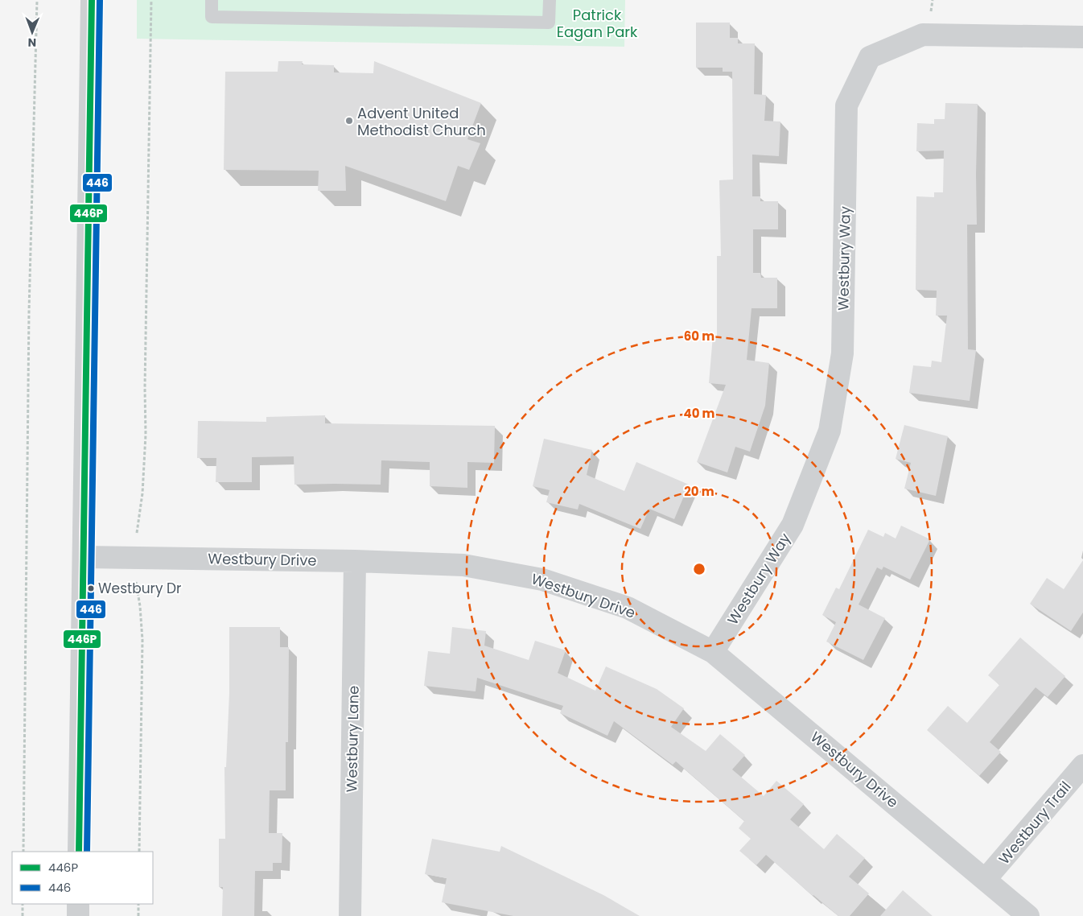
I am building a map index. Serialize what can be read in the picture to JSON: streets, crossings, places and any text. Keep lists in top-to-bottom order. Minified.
{"streets":{"street":["Westbury Way","Westbury Drive","Westbury Lane","Westbury Trail"]},"crossings":[["Westbury Way","Westbury Drive"],["Westbury Drive","Westbury Lane"],["Westbury Drive","Westbury Trail"]],"parks":["Patrick Eagan Park"],"places":["Advent United Methodist Church","Westbury Dr"],"lines":["transit line 446P","transit line 446"],"legend":["446P","446"],"north":"bottom","rings":["60 m","40 m","20 m"]}
